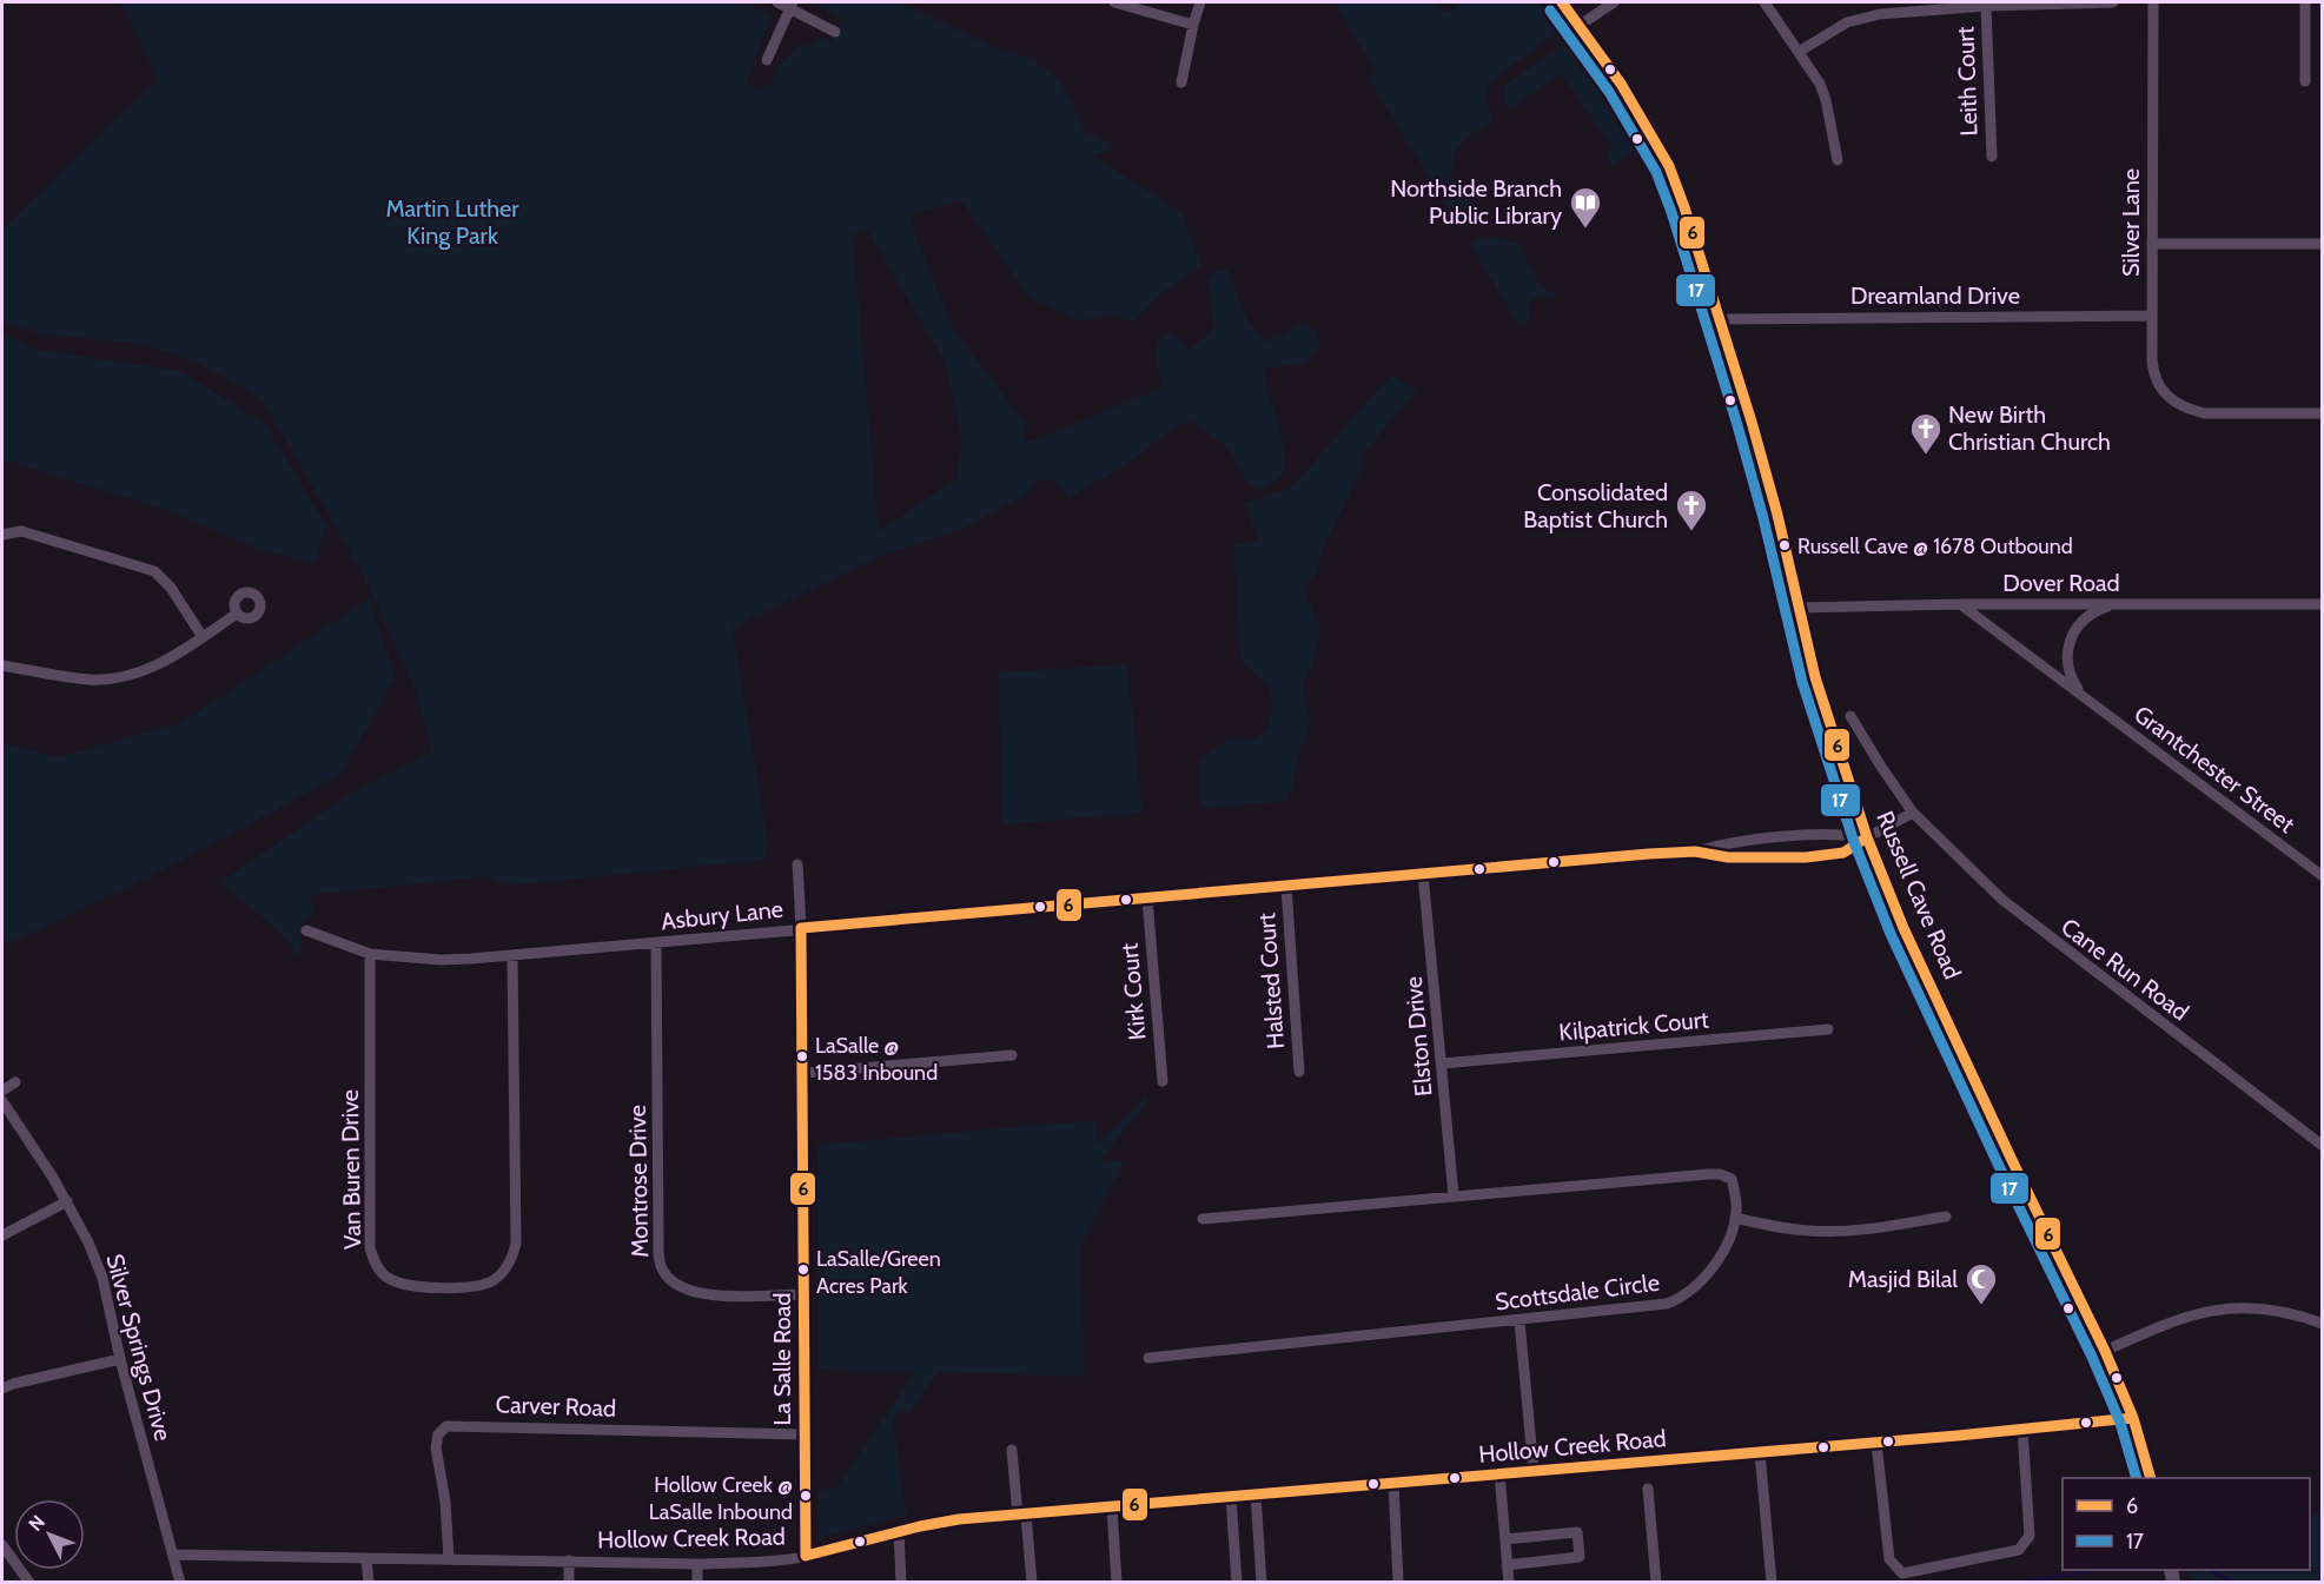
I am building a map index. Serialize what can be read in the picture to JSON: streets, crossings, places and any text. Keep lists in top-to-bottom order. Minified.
{"streets":{"main road":["Russell Cave Road"],"street":["Leith Court","Silver Lane","Dreamland Drive","Dover Road","Grantchester Street","Asbury Lane","Cane Run Road","Halsted Court","Kirk Court","Kilpatrick Court","Elston Drive","Van Buren Drive","Montrose Drive","Scottsdale Circle","Silver Springs Drive","La Salle Road","Carver Road","Hollow Creek Road"]},"crossings":[["Silver Lane","Dreamland Drive"],["Dreamland Drive","Russell Cave Road"],["Dover Road","Grantchester Street"],["Dover Road","Russell Cave Road"],["Russell Cave Road","Asbury Lane"],["Russell Cave Road","Hollow Creek Road"],["Asbury Lane","Halsted Court"],["Asbury Lane","Kirk Court"],["Asbury Lane","Elston Drive"],["Asbury Lane","Van Buren Drive"],["Asbury Lane","Montrose Drive"],["Asbury Lane","La Salle Road"],["Kilpatrick Court","Elston Drive"],["Elston Drive","Scottsdale Circle"],["Montrose Drive","La Salle Road"],["Silver Springs Drive","Hollow Creek Road"],["La Salle Road","Carver Road"],["La Salle Road","Hollow Creek Road"],["Carver Road","Hollow Creek Road"]],"parks":["Martin Luther King Park"],"places":{"library":["Northside Branch Public Library"],"church":["New Birth Christian Church","Consolidated Baptist Church"],"other":["Russell Cave @ 1678 Outbound","LaSalle @ 1583 Inbound","LaSalle/Green Acres Park","Hollow Creek @ LaSalle Inbound"],"mosque":["Masjid Bilal"]},"lines":["transit line 6","transit line 17"],"legend":["6","17"],"north":"top left"}
